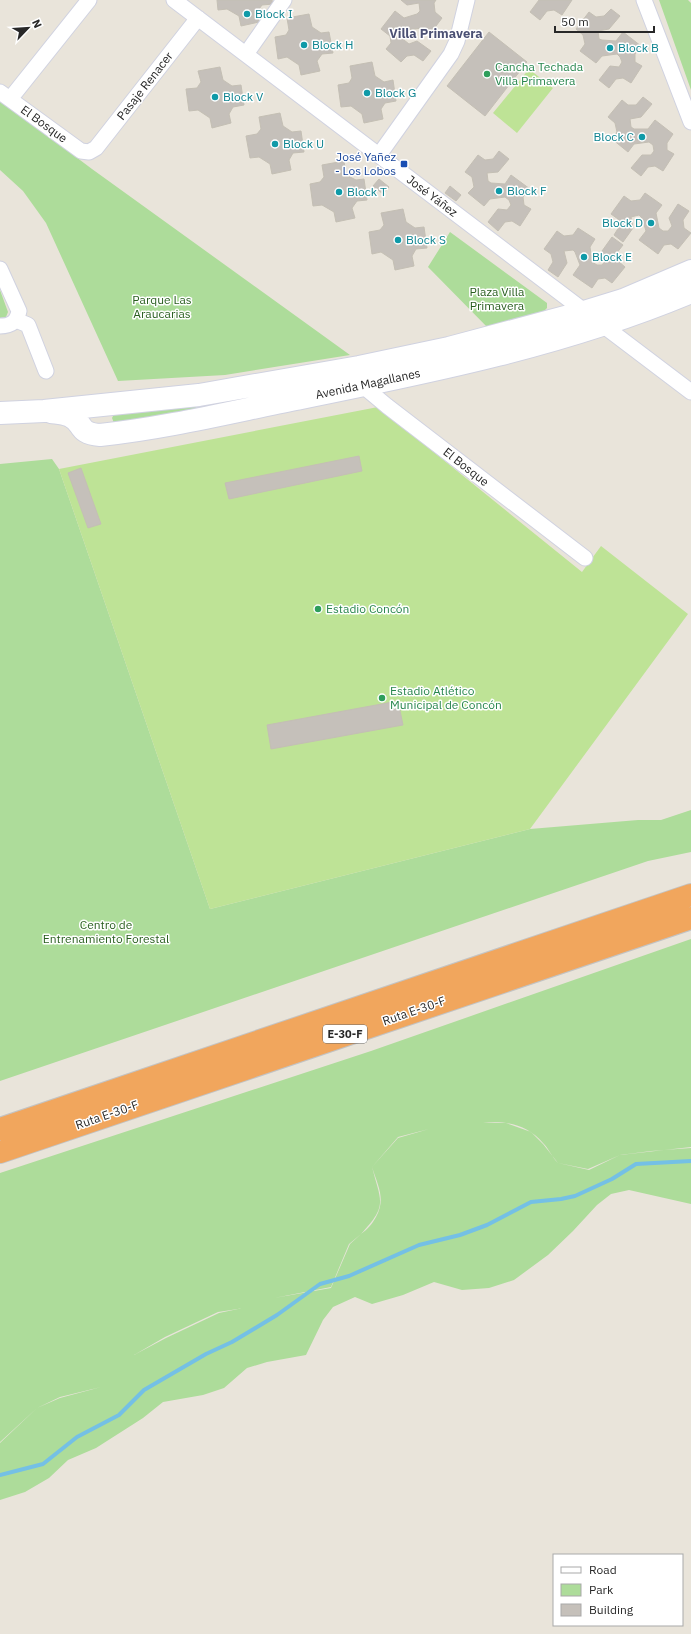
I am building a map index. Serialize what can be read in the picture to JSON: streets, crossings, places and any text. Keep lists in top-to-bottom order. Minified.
{"streets":{"highway":["Ruta E-30-F","E-30-F"],"main road":["Avenida Magallanes"],"street":["Pasaje Renacer","El Bosque","José Yáñez"]},"crossings":[["Pasaje Renacer","El Bosque"],["Pasaje Renacer","José Yáñez"],["El Bosque","Avenida Magallanes"],["José Yáñez","Avenida Magallanes"]],"districts":["Villa Primavera"],"parks":["Plaza Villa Primavera","Parque Las Araucarias","Centro de Entrenamiento Forestal"],"places":{"other":["Block I","Block H","Block B","Cancha Techada Villa Primavera","Block G","Block V","Block C","Block U","Block F","Block T","Block D","Block S","Block E","Estadio Concón","Estadio Atlético Municipal de Concón"],"transit":["José Yañez - Los Lobos"]},"legend":["Road","Park","Building"],"scale_bar":"50 m","north":"top right"}
